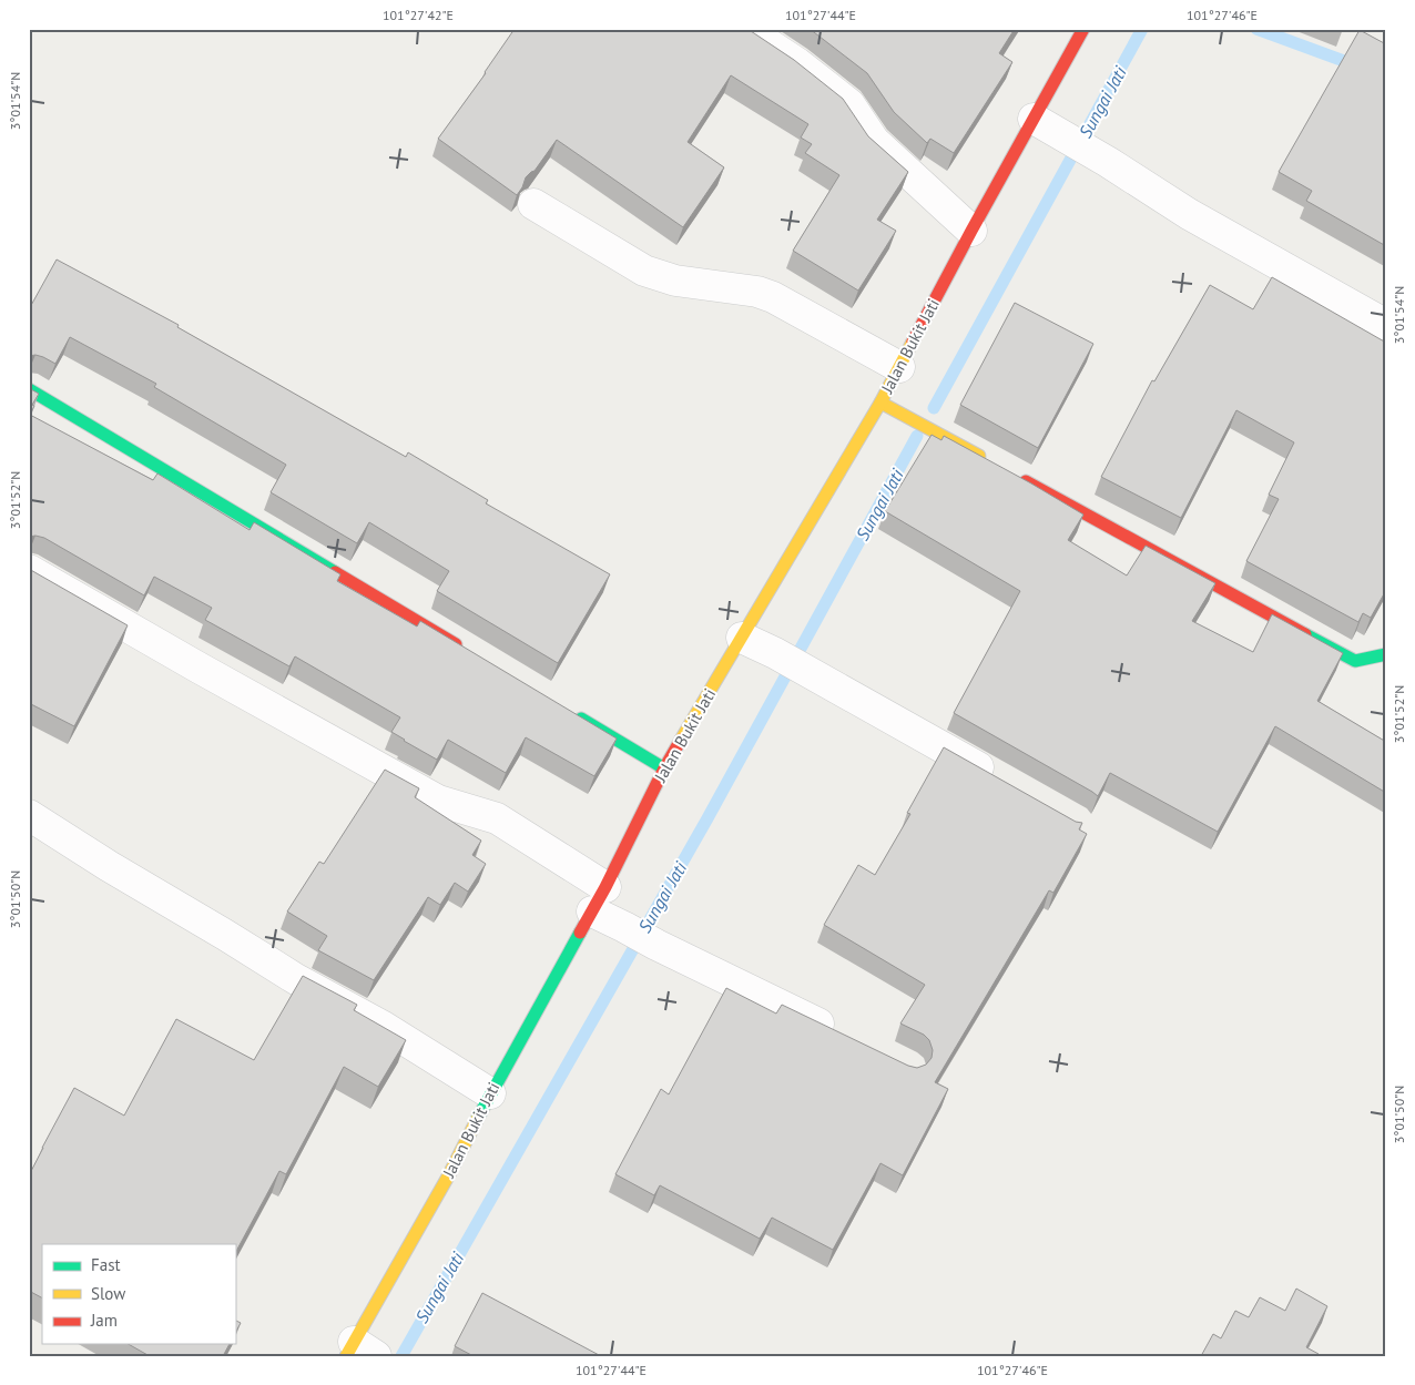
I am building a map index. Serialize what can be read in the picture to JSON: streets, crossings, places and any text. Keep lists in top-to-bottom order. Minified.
{"streets":{"street":["Jalan Bukit Jati"]},"water":["Sungai Jati"],"legend":["Fast","Slow","Jam"],"coordinates":["101°27'42\"E","101°27'44\"E","101°27'46\"E","3°01'54\"N","3°01'52\"N","3°01'50\"N"]}
